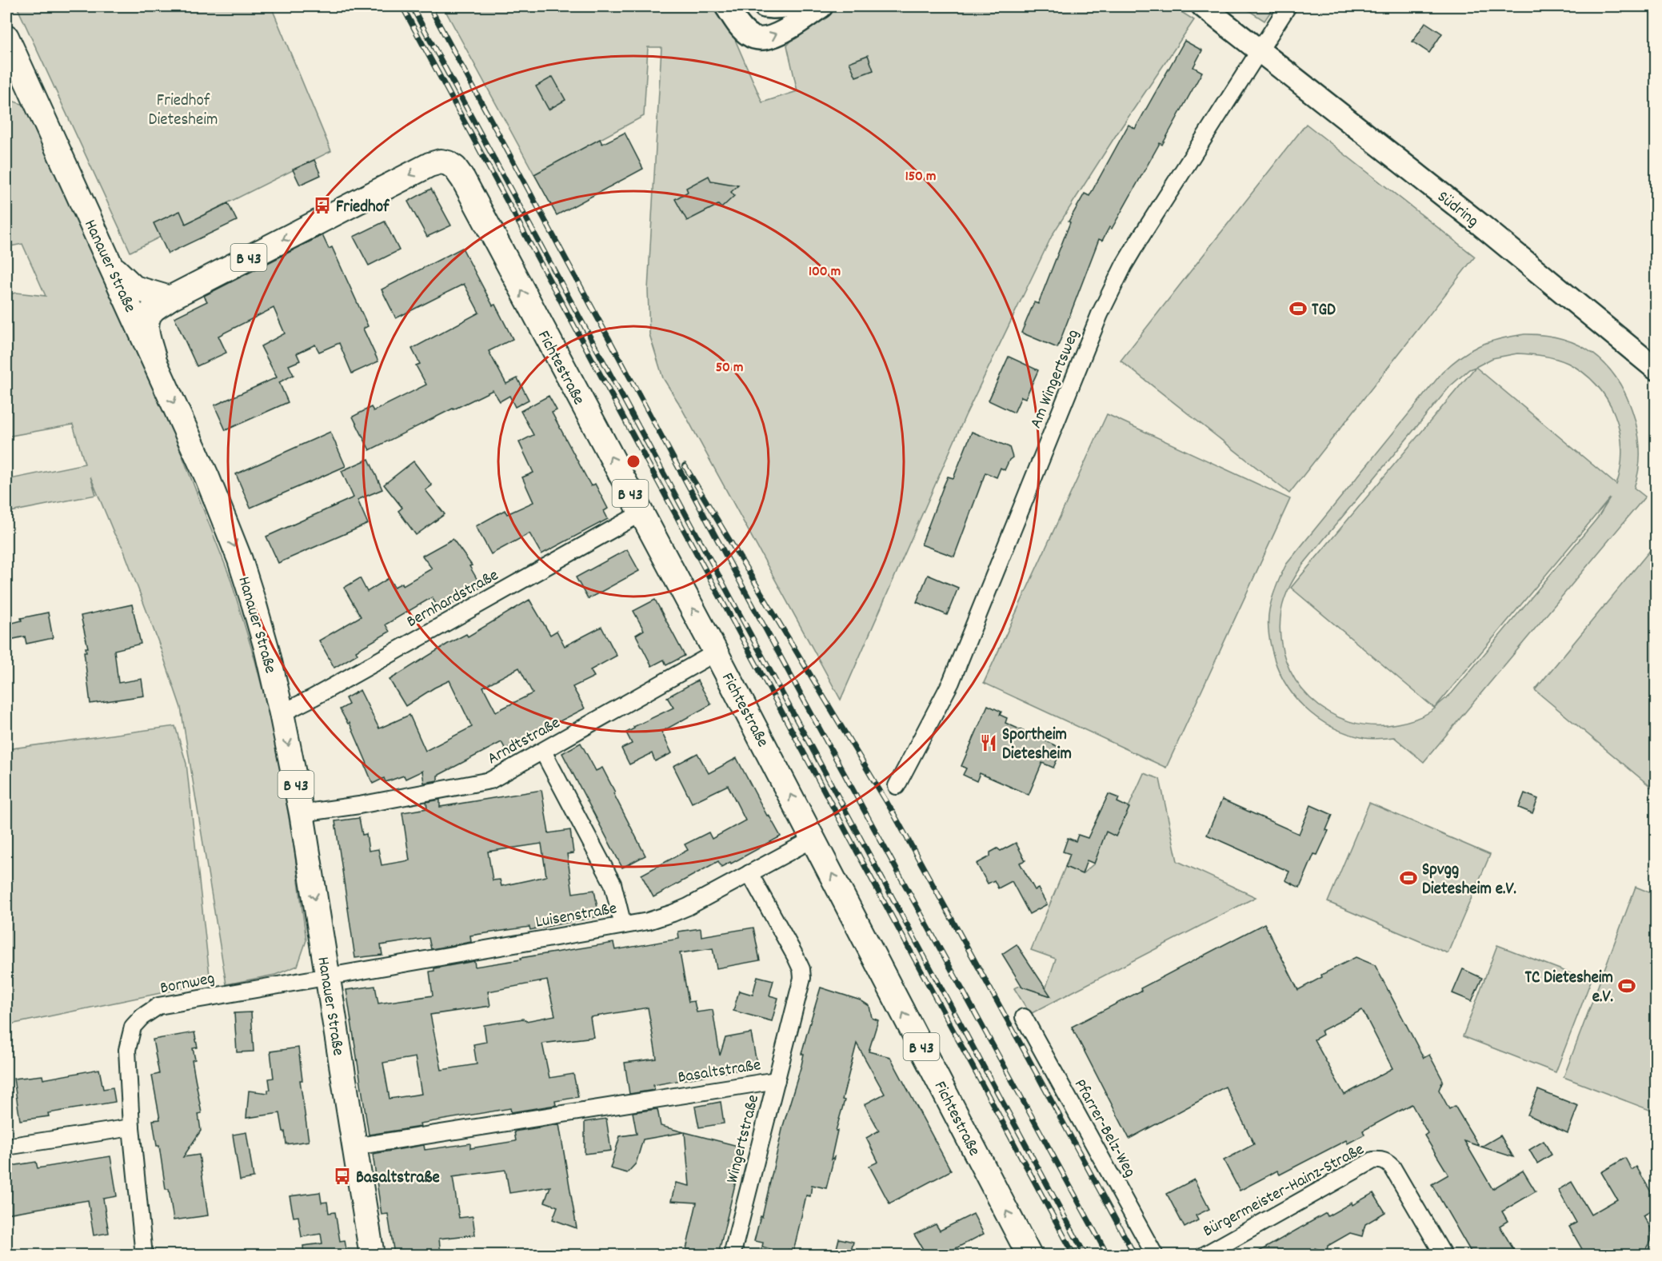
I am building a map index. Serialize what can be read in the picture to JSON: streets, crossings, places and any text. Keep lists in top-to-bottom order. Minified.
{"streets":{"main road":["B 43","Hanauer Straße","Fichtestraße"],"street":["Südring","Am Wingertsweg","Bernhardstraße","Arndtstraße","Luisenstraße","Bornweg","Basaltstraße","Pfarrer-Belz-Weg","Wingertstraße","Bürgermeister-Hainz-Straße"]},"crossings":[["Südring","Am Wingertsweg"],["B 43","Hanauer Straße"],["B 43","Fichtestraße"],["Hanauer Straße","Bernhardstraße"],["Hanauer Straße","Arndtstraße"],["Hanauer Straße","Luisenstraße"],["Hanauer Straße","Bornweg"],["Hanauer Straße","Basaltstraße"],["Fichtestraße","Bernhardstraße"],["Fichtestraße","Arndtstraße"],["Fichtestraße","Luisenstraße"],["Luisenstraße","Bornweg"],["Luisenstraße","Wingertstraße"],["Basaltstraße","Wingertstraße"]],"one_way":["Hanauer Straße","Fichtestraße"],"parks":["Friedhof Dietesheim"],"places":{"bus stop":["Friedhof","Basaltstraße"],"sports":["TGD","Spvgg Dietesheim e.V.","TC Dietesheim e.V."],"restaurant":["Sportheim Dietesheim"]},"rings":["150 m","100 m","50 m"]}
